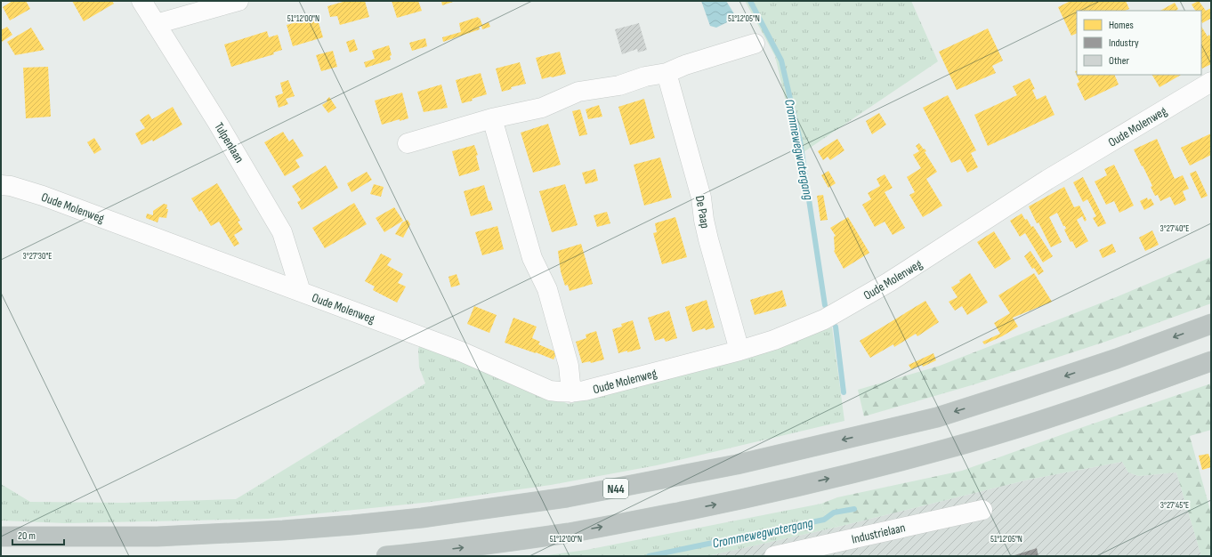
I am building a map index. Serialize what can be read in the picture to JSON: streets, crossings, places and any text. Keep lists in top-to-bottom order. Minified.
{"streets":{"highway":["N44"],"street":["Oude Molenweg","Tulpenlaan","De Paap","Industrielaan"]},"crossings":[["Oude Molenweg","Tulpenlaan"],["Oude Molenweg","De Paap"]],"water":["Crommewegwatergang"],"legend":["Homes","Industry","Other"],"scale_bar":"20 m","coordinates":["51°12'00\"N","51°12'05\"N","3°27'40\"E","3°27'30\"E","3°27'45\"E"]}
